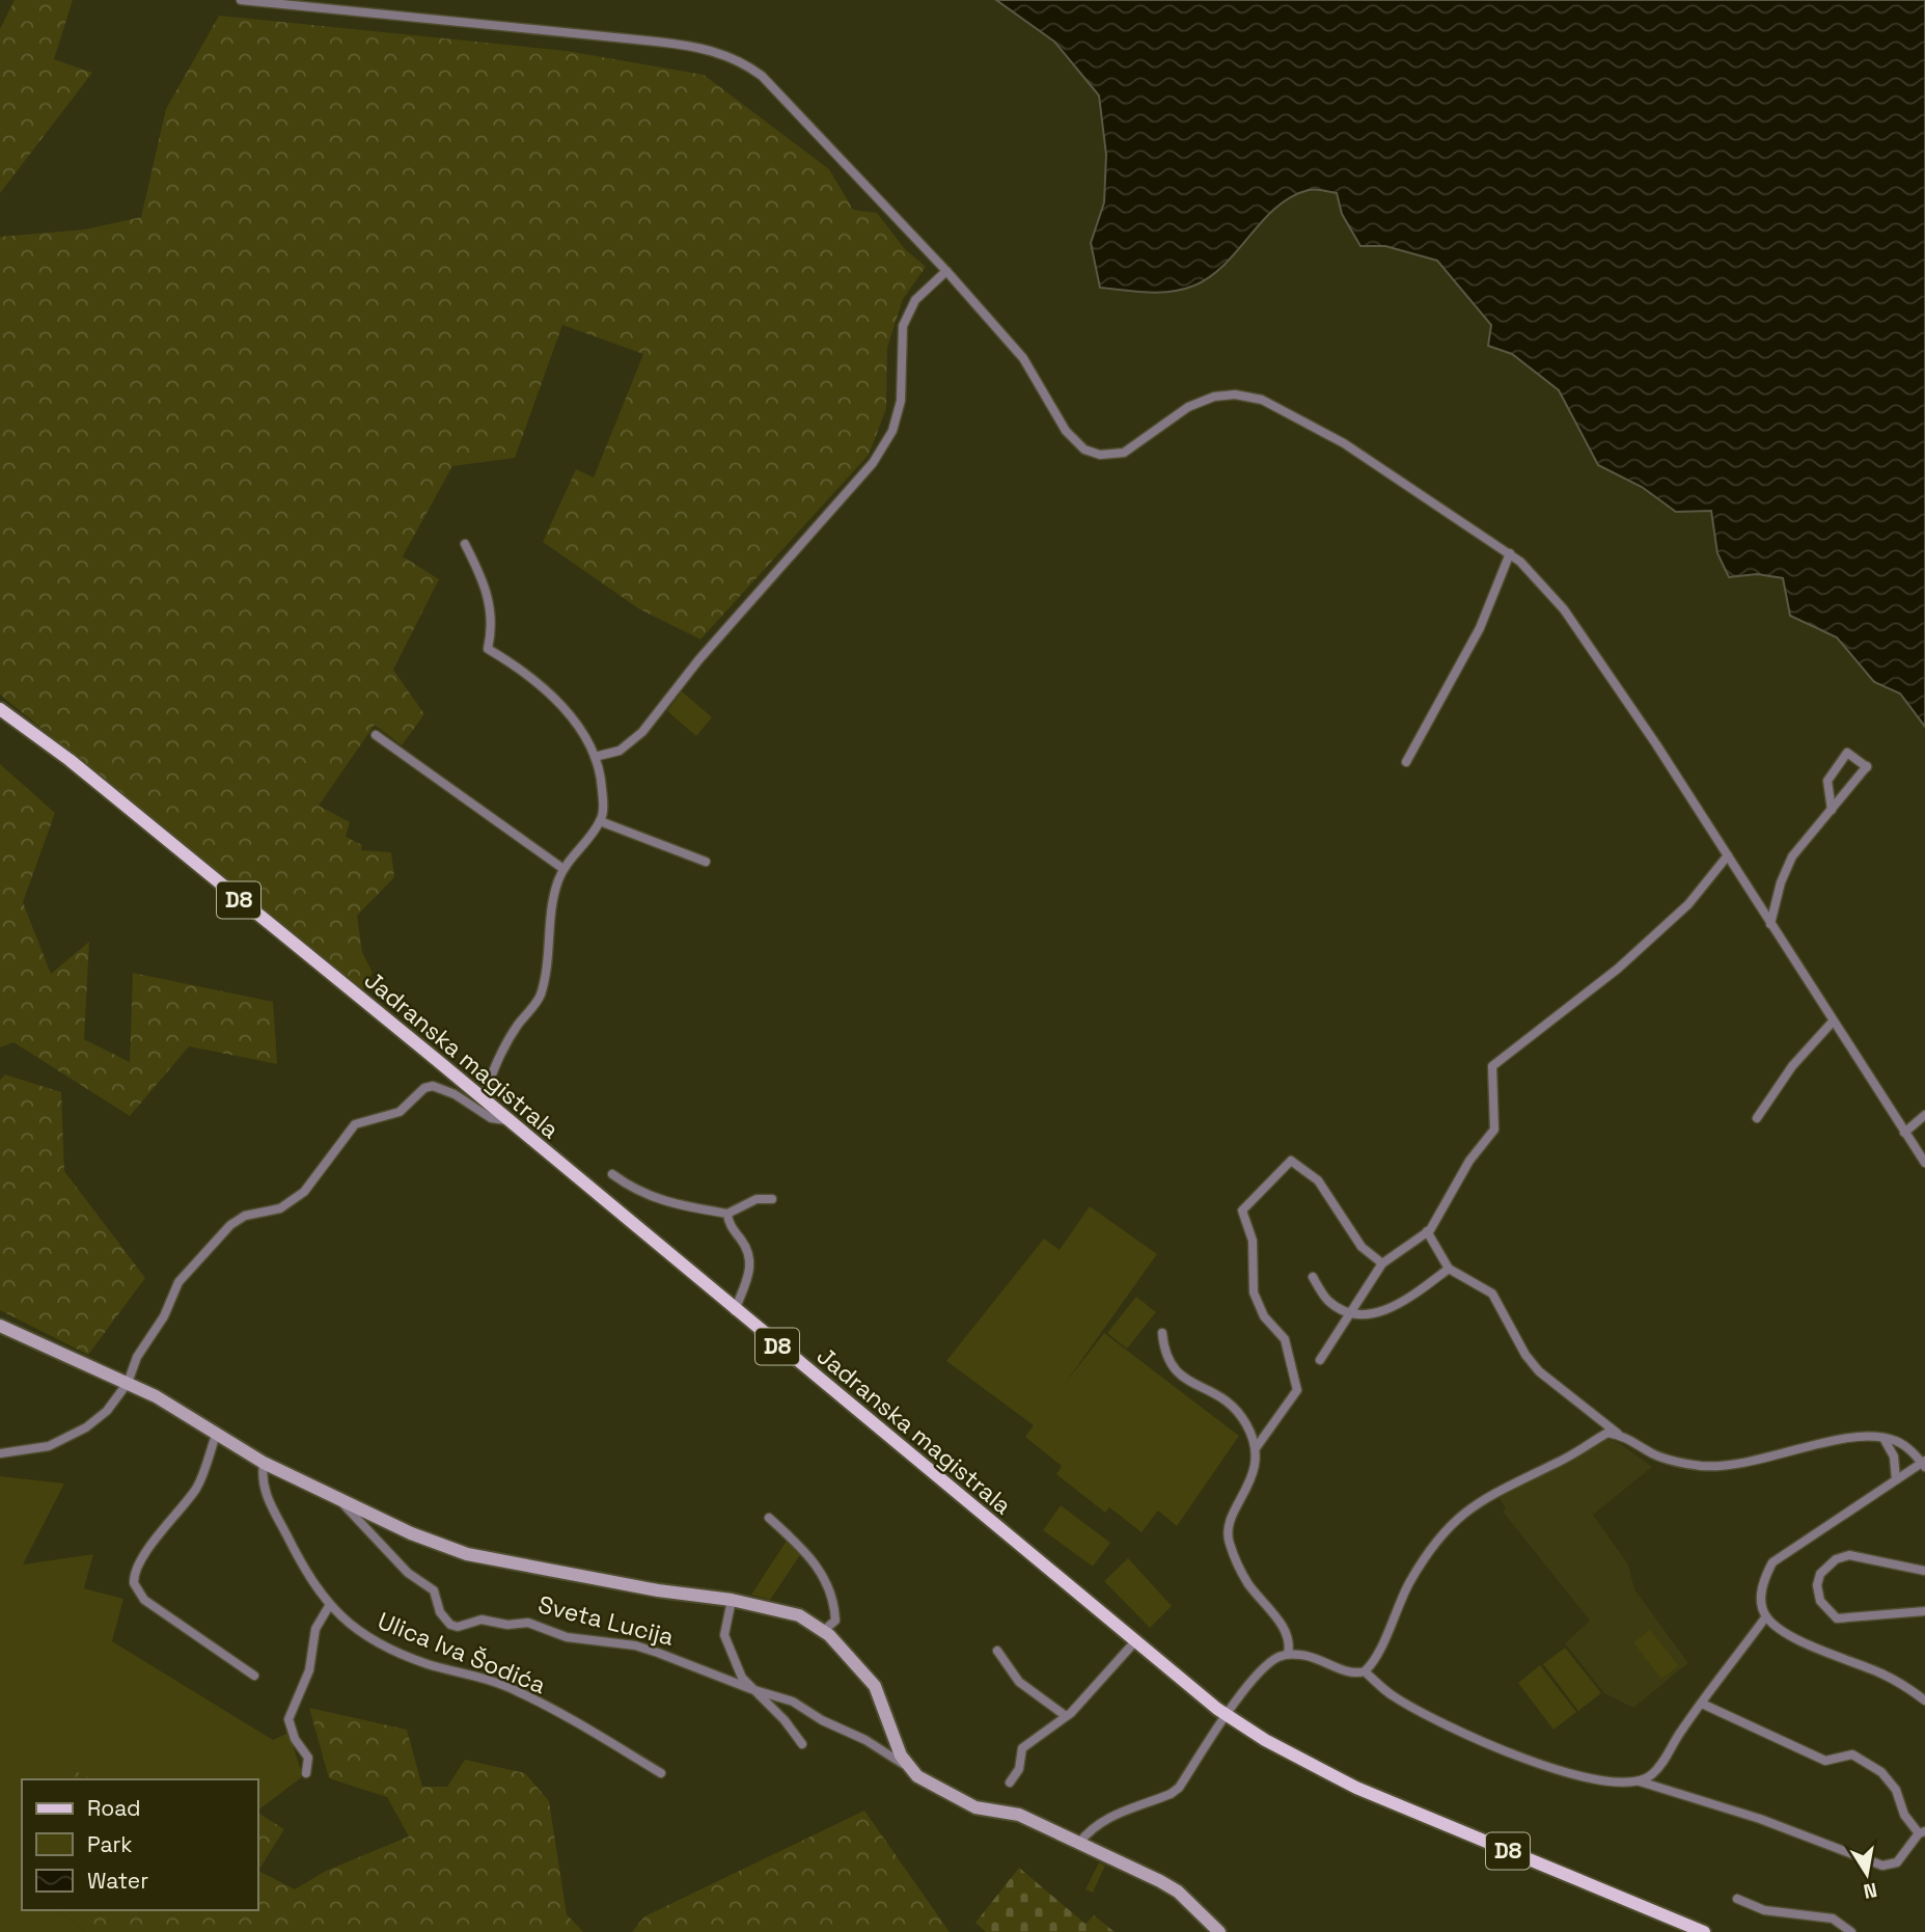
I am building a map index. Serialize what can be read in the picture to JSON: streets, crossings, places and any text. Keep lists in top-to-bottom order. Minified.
{"streets":{"main road":["D8","Jadranska magistrala"],"street":["Sveta Lucija","Ulica Iva Šodića"]},"crossings":[["Sveta Lucija","Ulica Iva Šodića"]],"legend":["Road","Park","Water"],"north":"bottom"}
